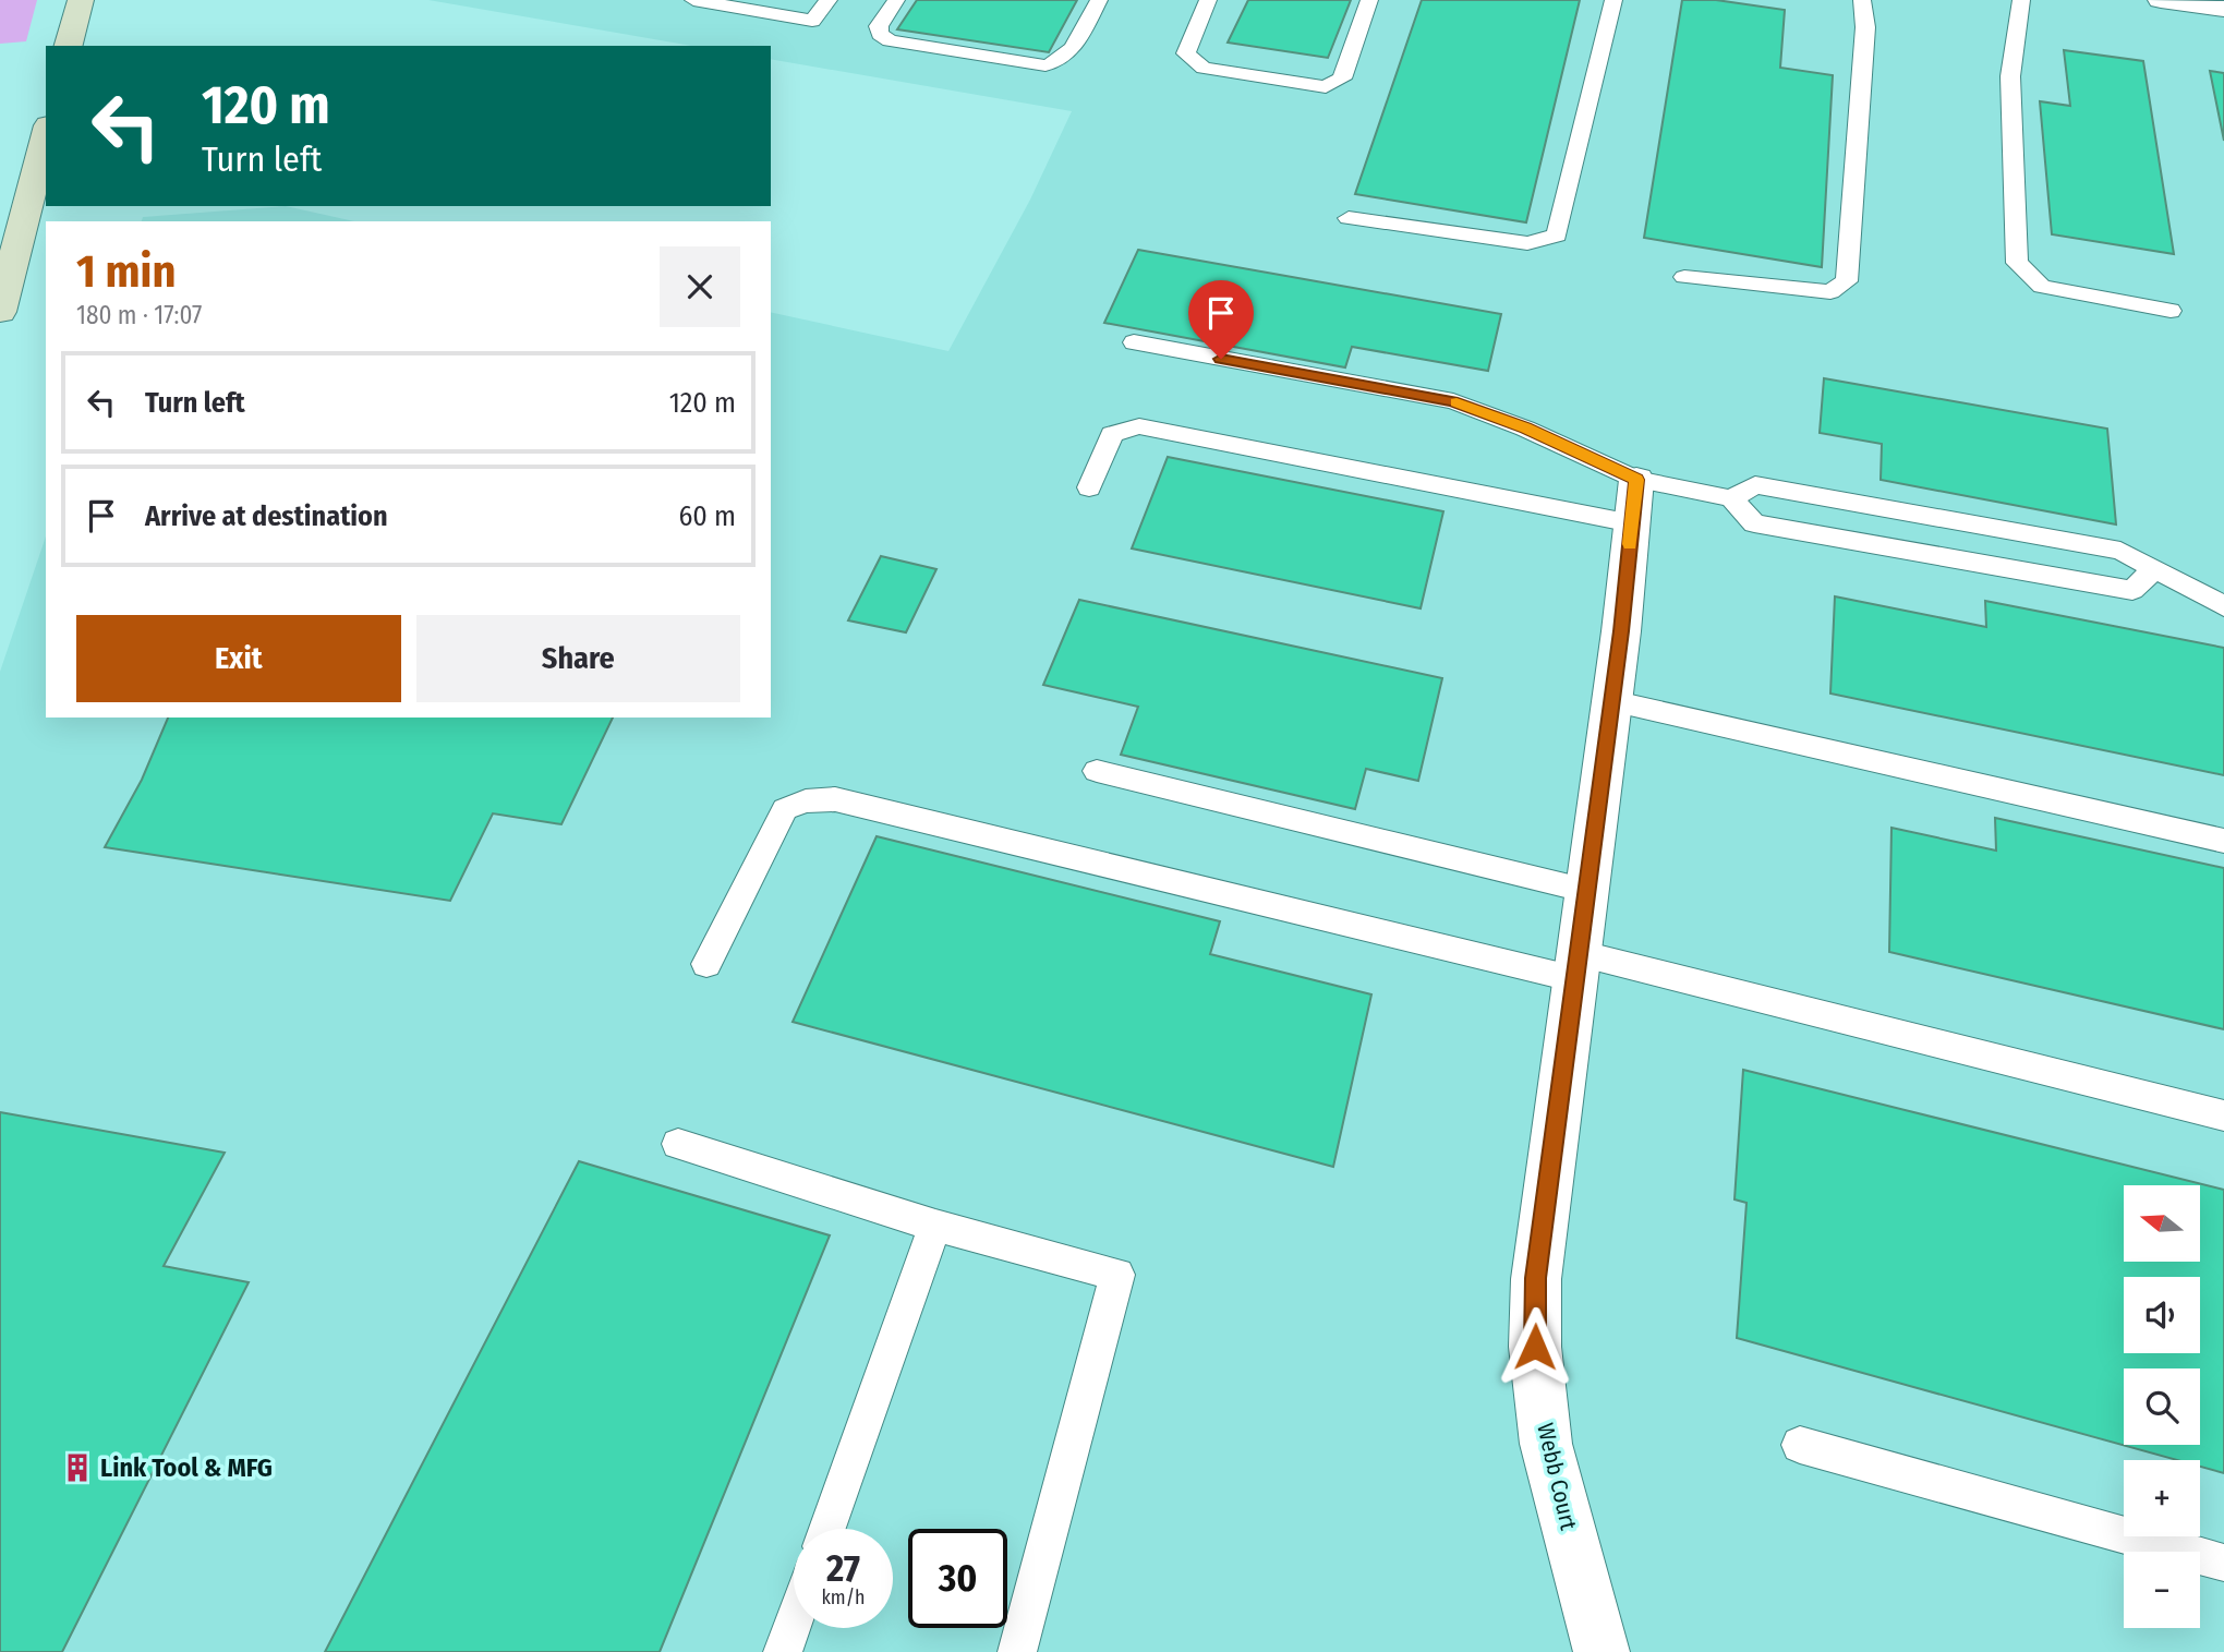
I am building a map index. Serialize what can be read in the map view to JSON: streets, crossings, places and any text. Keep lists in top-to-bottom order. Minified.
{"streets":{"street":["Webb Court"]},"places":{"building":["Link Tool & MFG"]},"north":"left","page":{"turn":["120 m","Turn left"],"heading":["1 min","180 m · 17:07"],"list":[{"name":"Turn left","value":"120 m"},{"name":"Arrive at destination","value":"60 m"}],"buttons":["Exit","Share"],"map_buttons":["+","−"],"speed":"27 km/h","limit":"30"}}
